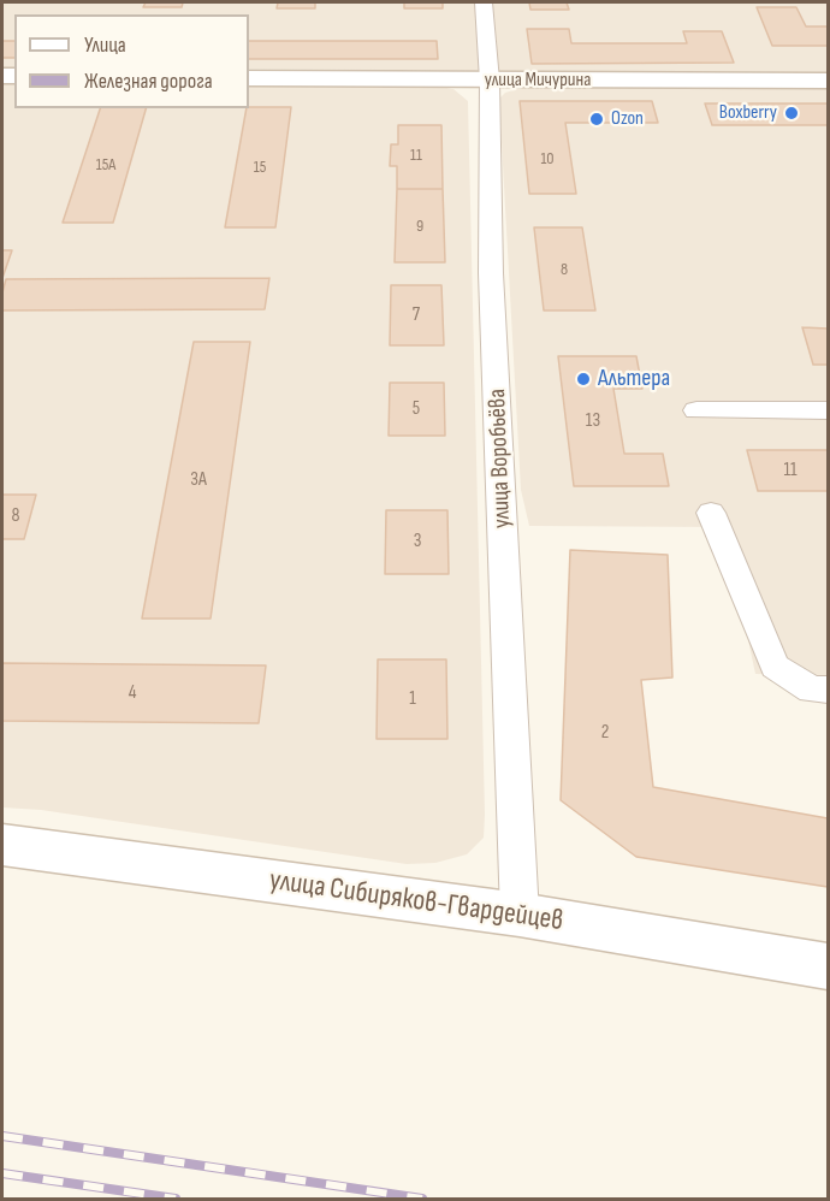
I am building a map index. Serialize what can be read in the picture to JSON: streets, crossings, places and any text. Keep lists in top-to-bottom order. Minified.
{"streets":{"street":["улица Мичурина","улица Воробьёва","улица Сибиряков-Гвардейцев"]},"crossings":[["улица Мичурина","улица Воробьёва"],["улица Воробьёва","улица Сибиряков-Гвардейцев"]],"places":["Boxberry","Ozon","Альтера"],"house_numbers":["11","10","15А","15","9","8","7","5","13","11","3А","8","3","4","1","2"],"legend":["Улица","Железная дорога"]}
